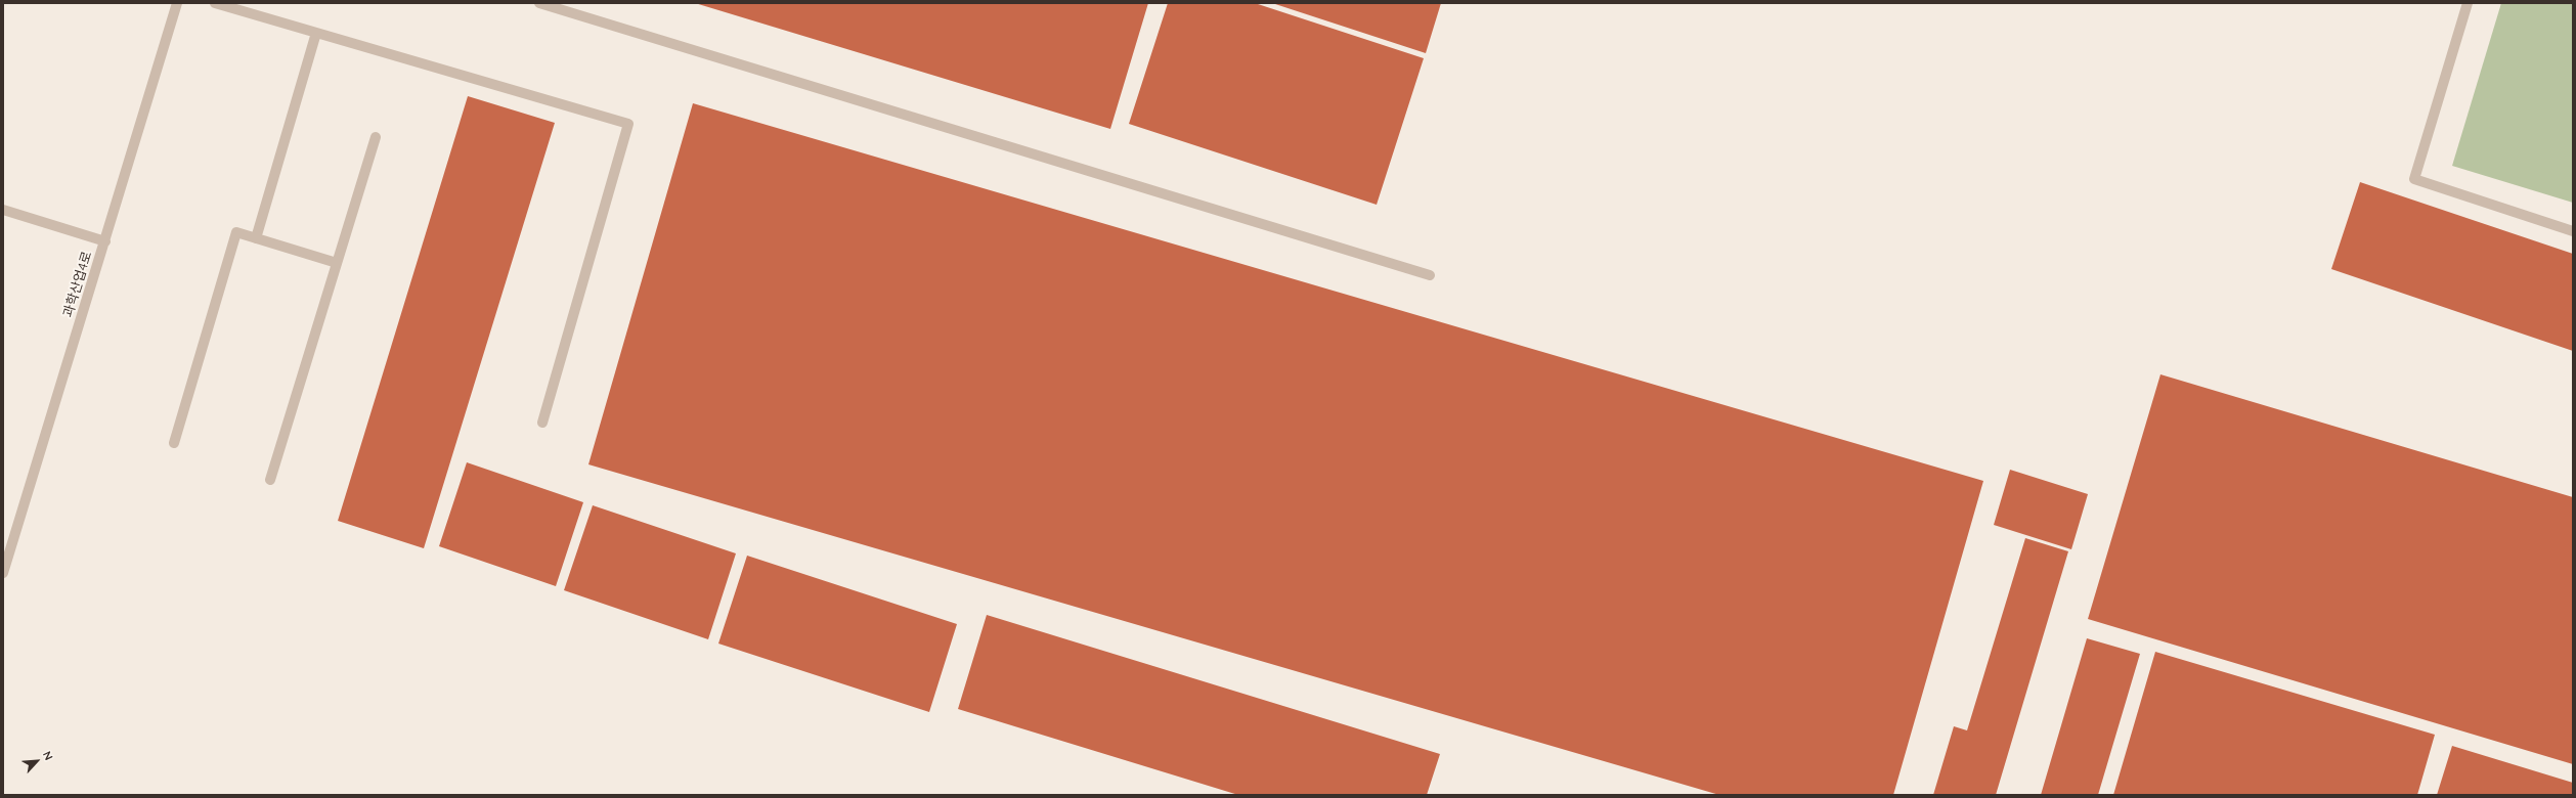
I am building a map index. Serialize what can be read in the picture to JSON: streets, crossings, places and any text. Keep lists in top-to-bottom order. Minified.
{"streets":{"street":["과학산업4로"]},"north":"top right"}
